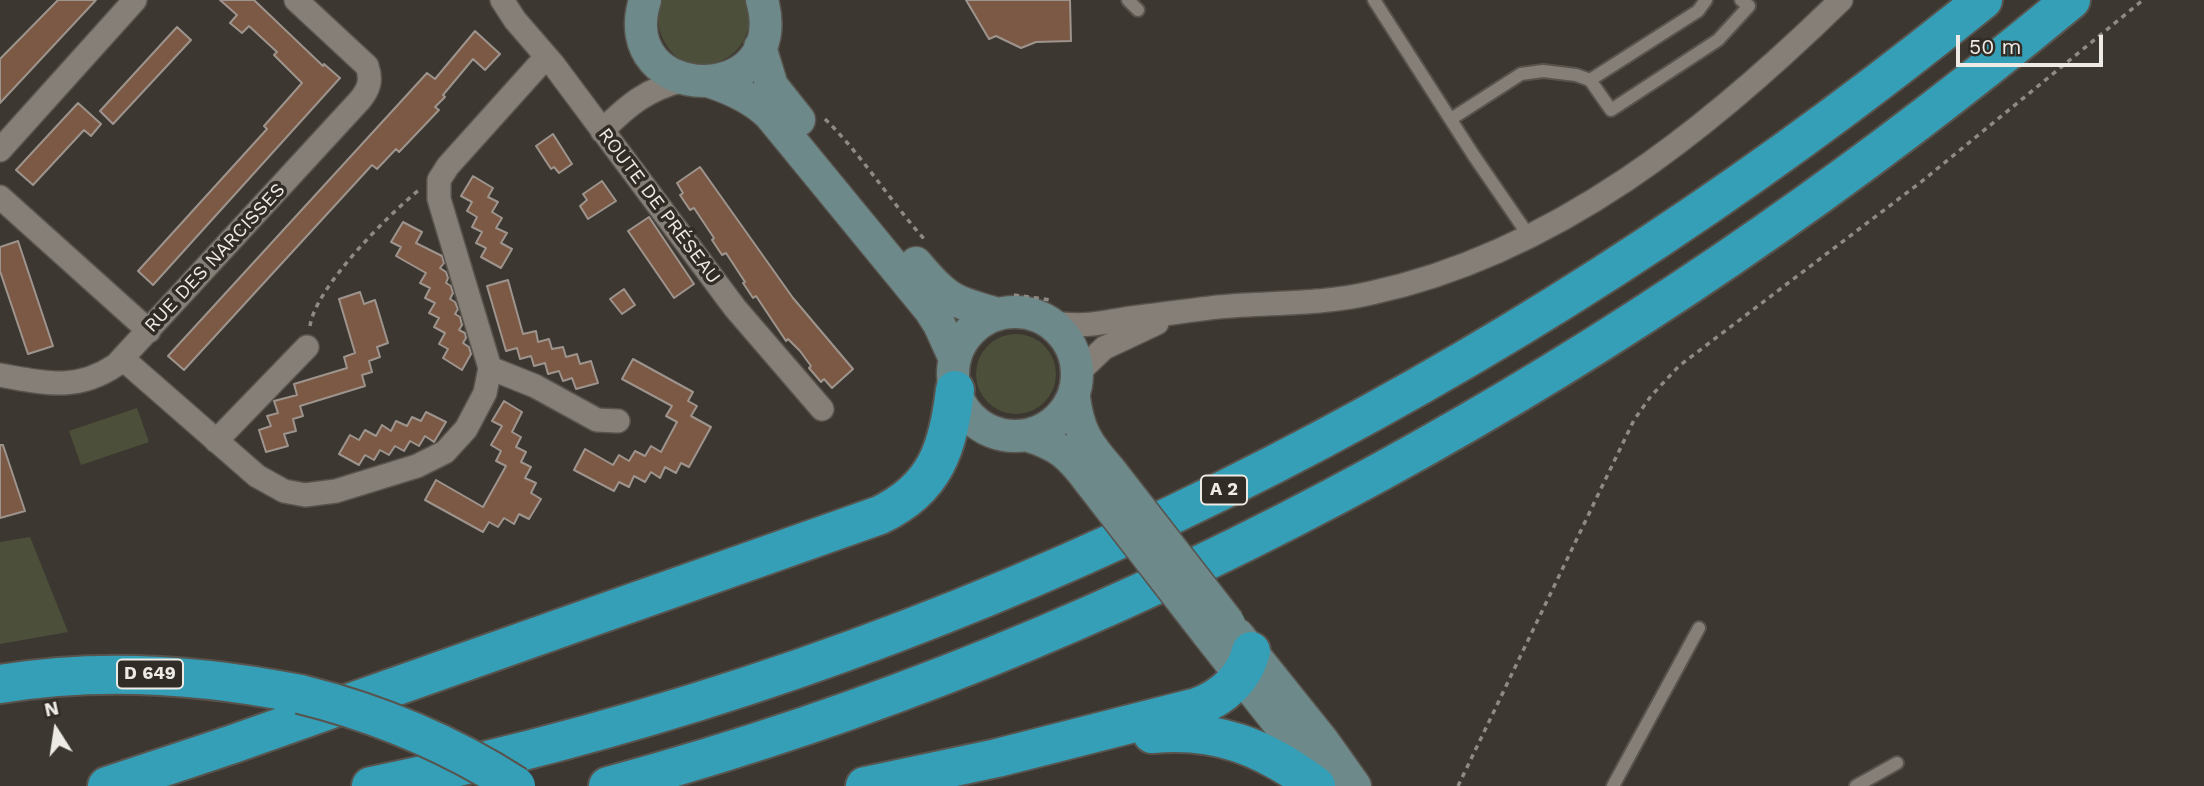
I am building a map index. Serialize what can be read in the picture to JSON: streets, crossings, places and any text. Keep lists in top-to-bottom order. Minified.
{"streets":{"highway":["A 2","D 649"],"street":["ROUTE DE PRÉSEAU","RUE DES NARCISSES"]},"scale_bar":"50 m","north":"top"}
